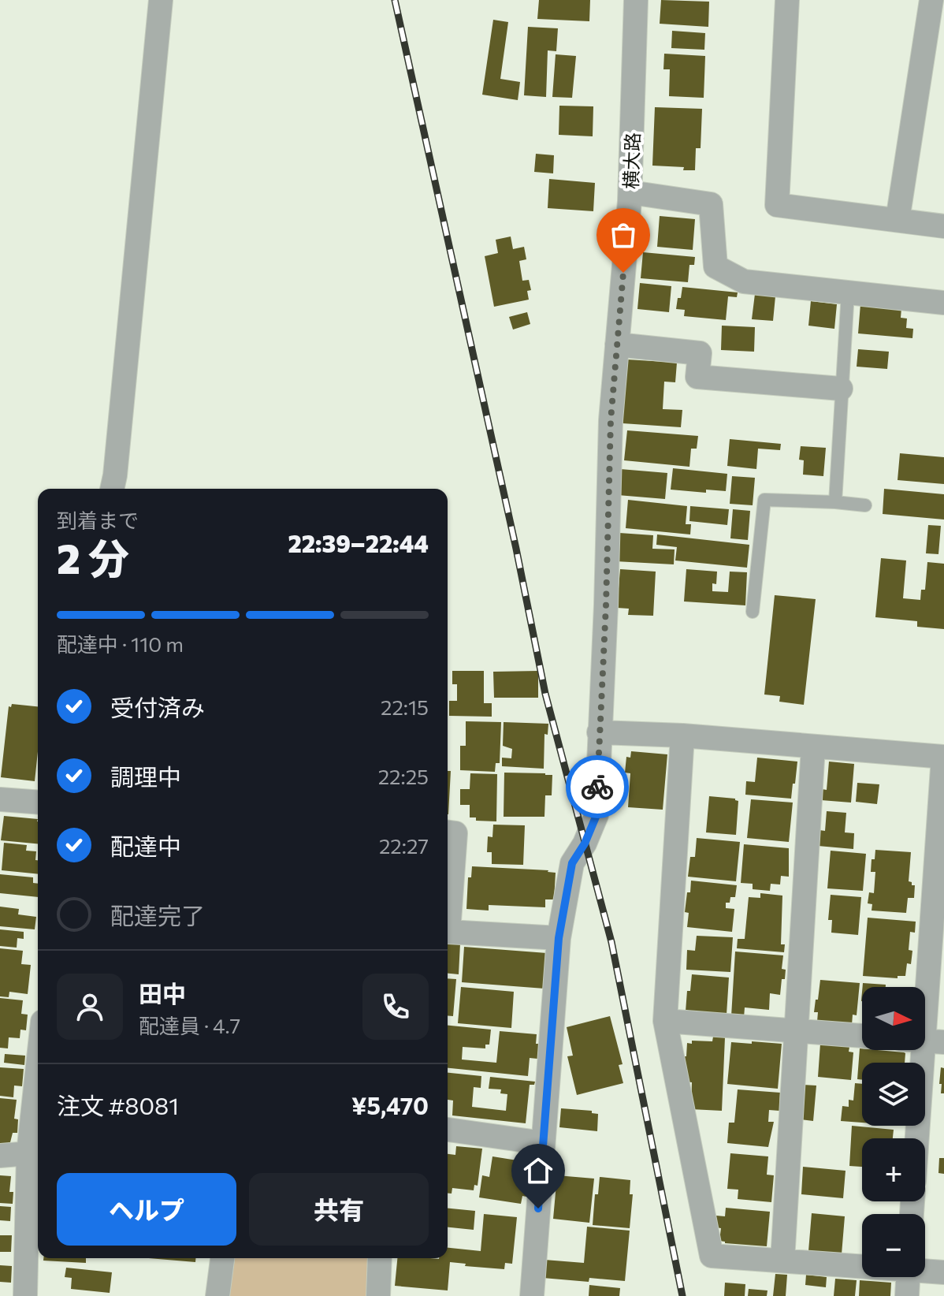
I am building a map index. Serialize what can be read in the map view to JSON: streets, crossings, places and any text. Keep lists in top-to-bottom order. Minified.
{"streets":{"street":["横大路"]},"north":"right","page":{"heading":["2 分","到着まで","22:39–22:44"],"panel":["田中","配達員 · 4.7","注文 #8081","¥5,470"],"bar":"配達中 · 110 m","list":[["受付済み","22:15"],["調理中","22:25"],["配達中","22:27"],"配達完了"],"map_buttons":["+","−"],"buttons":["ヘルプ","共有"]}}
